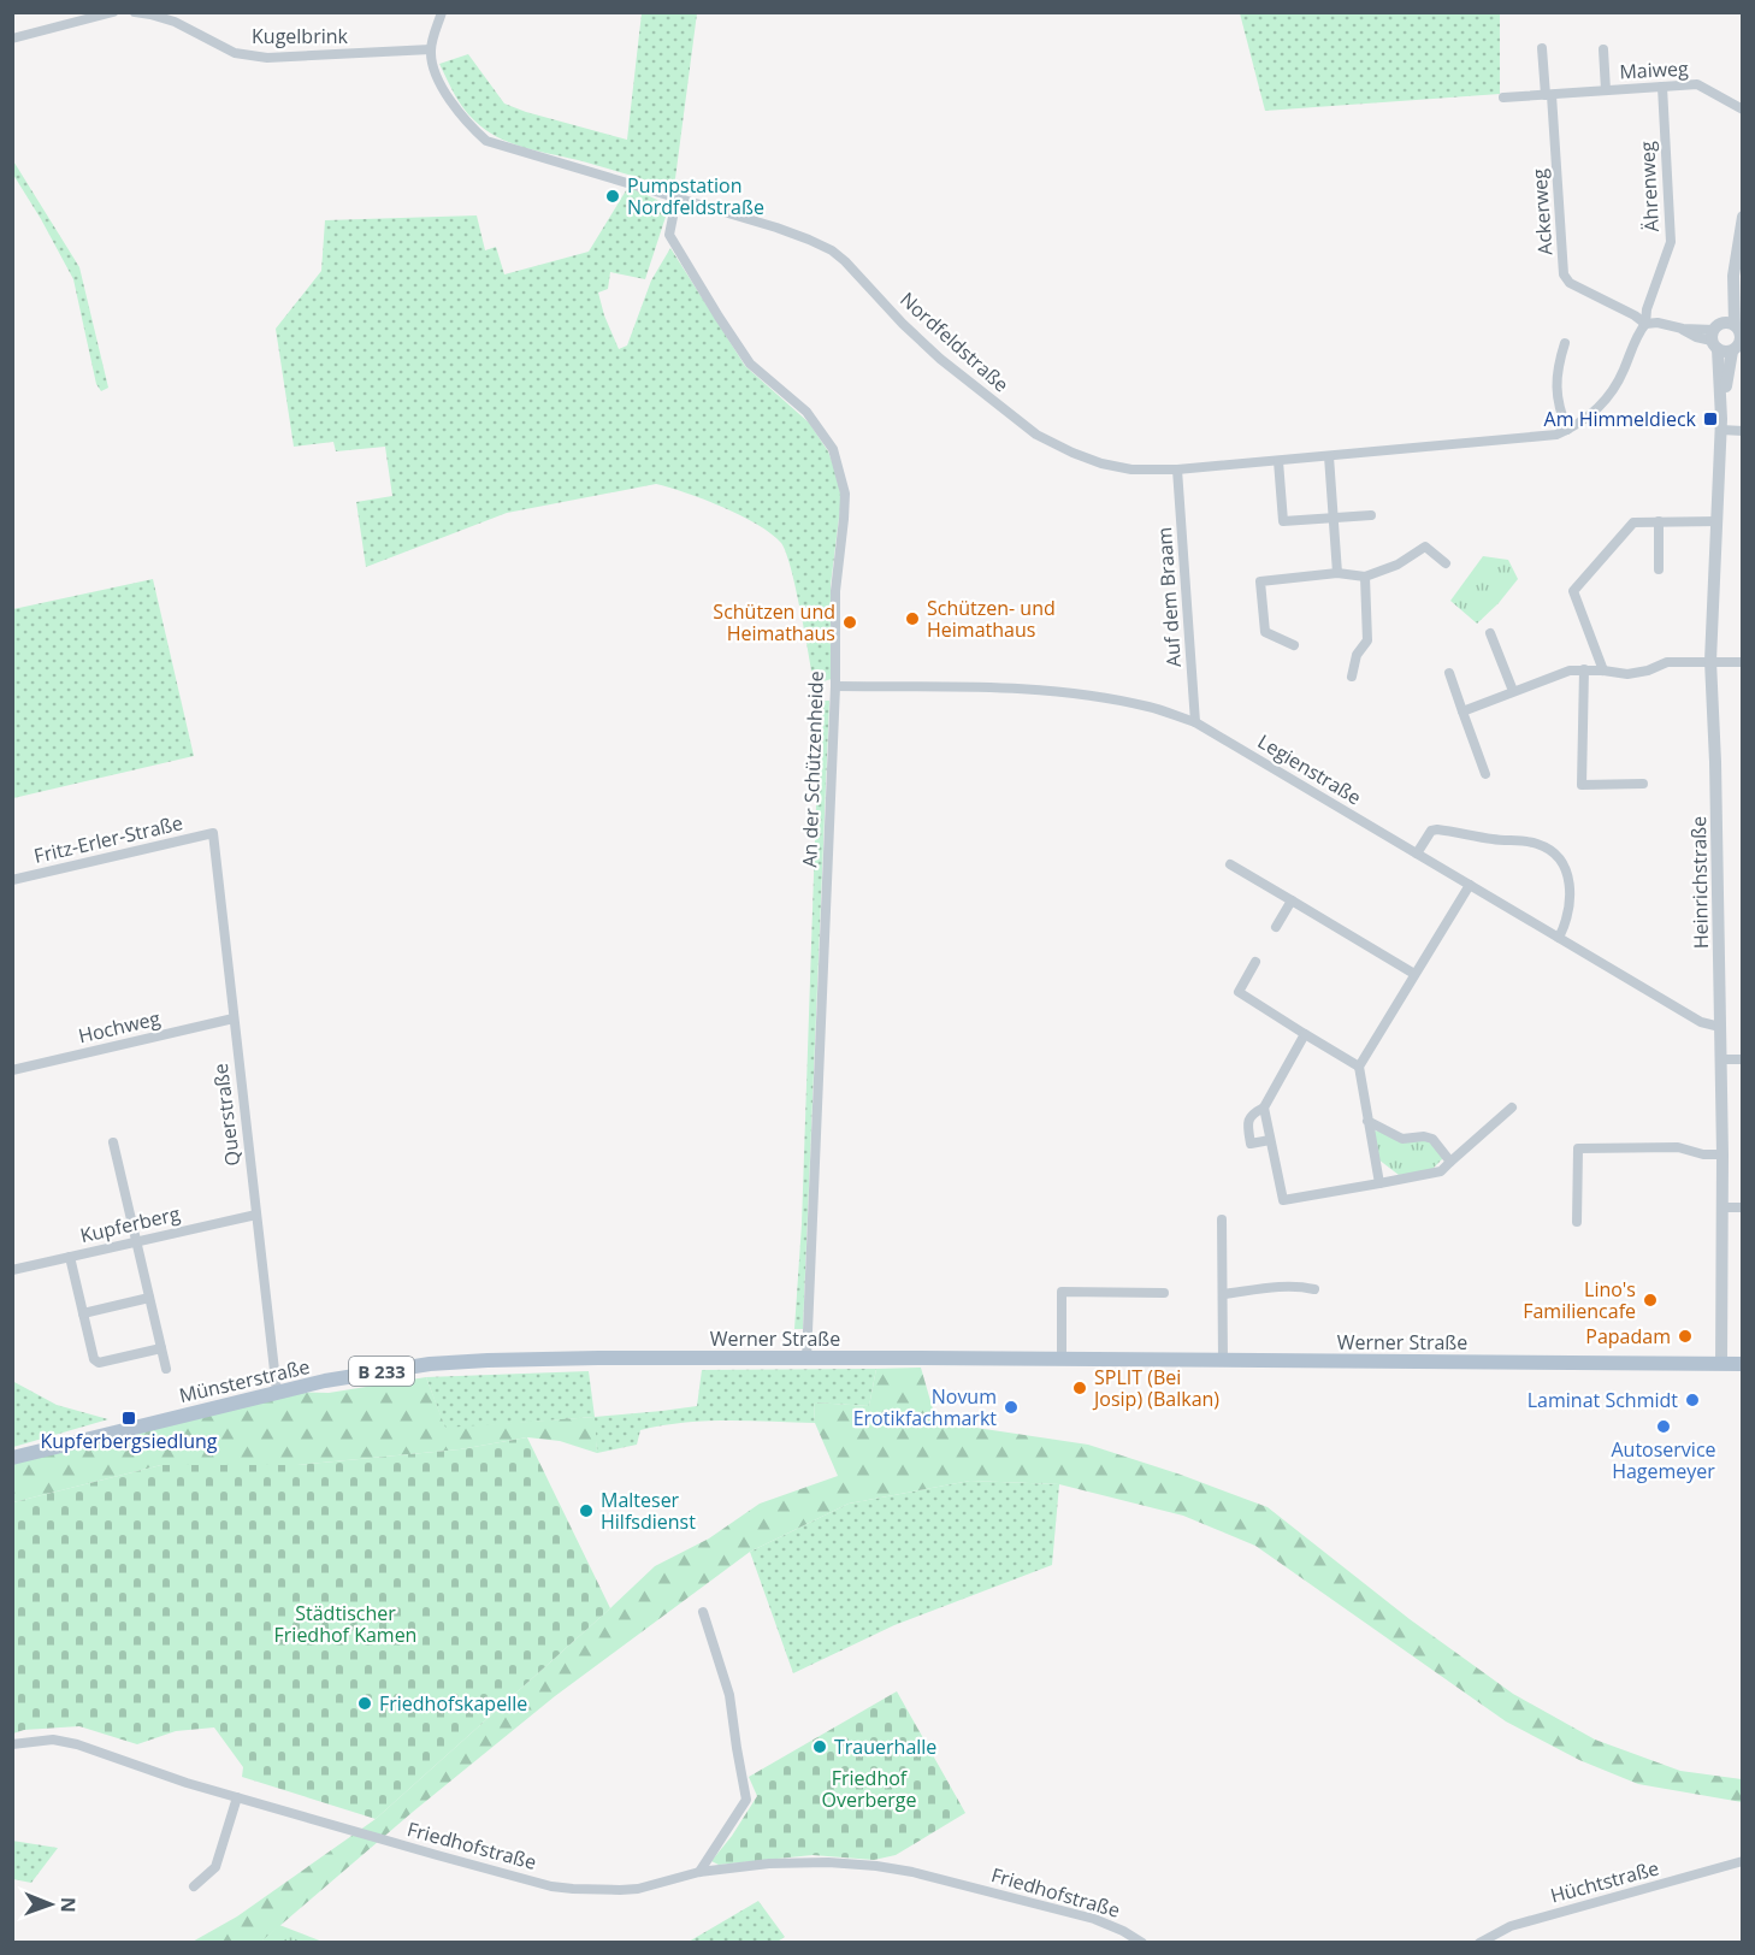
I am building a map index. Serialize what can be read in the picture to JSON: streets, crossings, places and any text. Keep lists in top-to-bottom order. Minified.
{"streets":{"main road":["Werner Straße","B 233","Münsterstraße"],"street":["Kugelbrink","Maiweg","Ährenweg","Ackerweg","Nordfeldstraße","Auf dem Braam","An der Schützenheide","Legienstraße","Fritz-Erler-Straße","Heinrichstraße","Hochweg","Querstraße","Kupferberg","Friedhofstraße","Hüchtstraße"]},"crossings":[["Kugelbrink","Nordfeldstraße"],["Maiweg","Ährenweg"],["Maiweg","Ackerweg"],["Ährenweg","Ackerweg"],["Ährenweg","Nordfeldstraße"],["Ackerweg","Nordfeldstraße"],["Nordfeldstraße","Auf dem Braam"],["Nordfeldstraße","An der Schützenheide"],["Auf dem Braam","Legienstraße"],["An der Schützenheide","Legienstraße"],["An der Schützenheide","Werner Straße"],["Legienstraße","Heinrichstraße"],["Fritz-Erler-Straße","Querstraße"],["Heinrichstraße","Werner Straße"],["Hochweg","Querstraße"],["Querstraße","Kupferberg"],["Querstraße","Münsterstraße"],["Werner Straße","Münsterstraße"]],"parks":["Städtischer Friedhof Kamen","Friedhof Overberge"],"places":{"other":["Pumpstation Nordfeldstraße","Schützen- und Heimathaus","Schützen und Heimathaus","Lino's Familiencafe","Papadam","SPLIT (Bei Josip) (Balkan)","Laminat Schmidt","Novum Erotikfachmarkt","Autoservice Hagemeyer","Malteser Hilfsdienst","Friedhofskapelle","Trauerhalle"],"transit":["Am Himmeldieck","Kupferbergsiedlung"]},"north":"right"}
